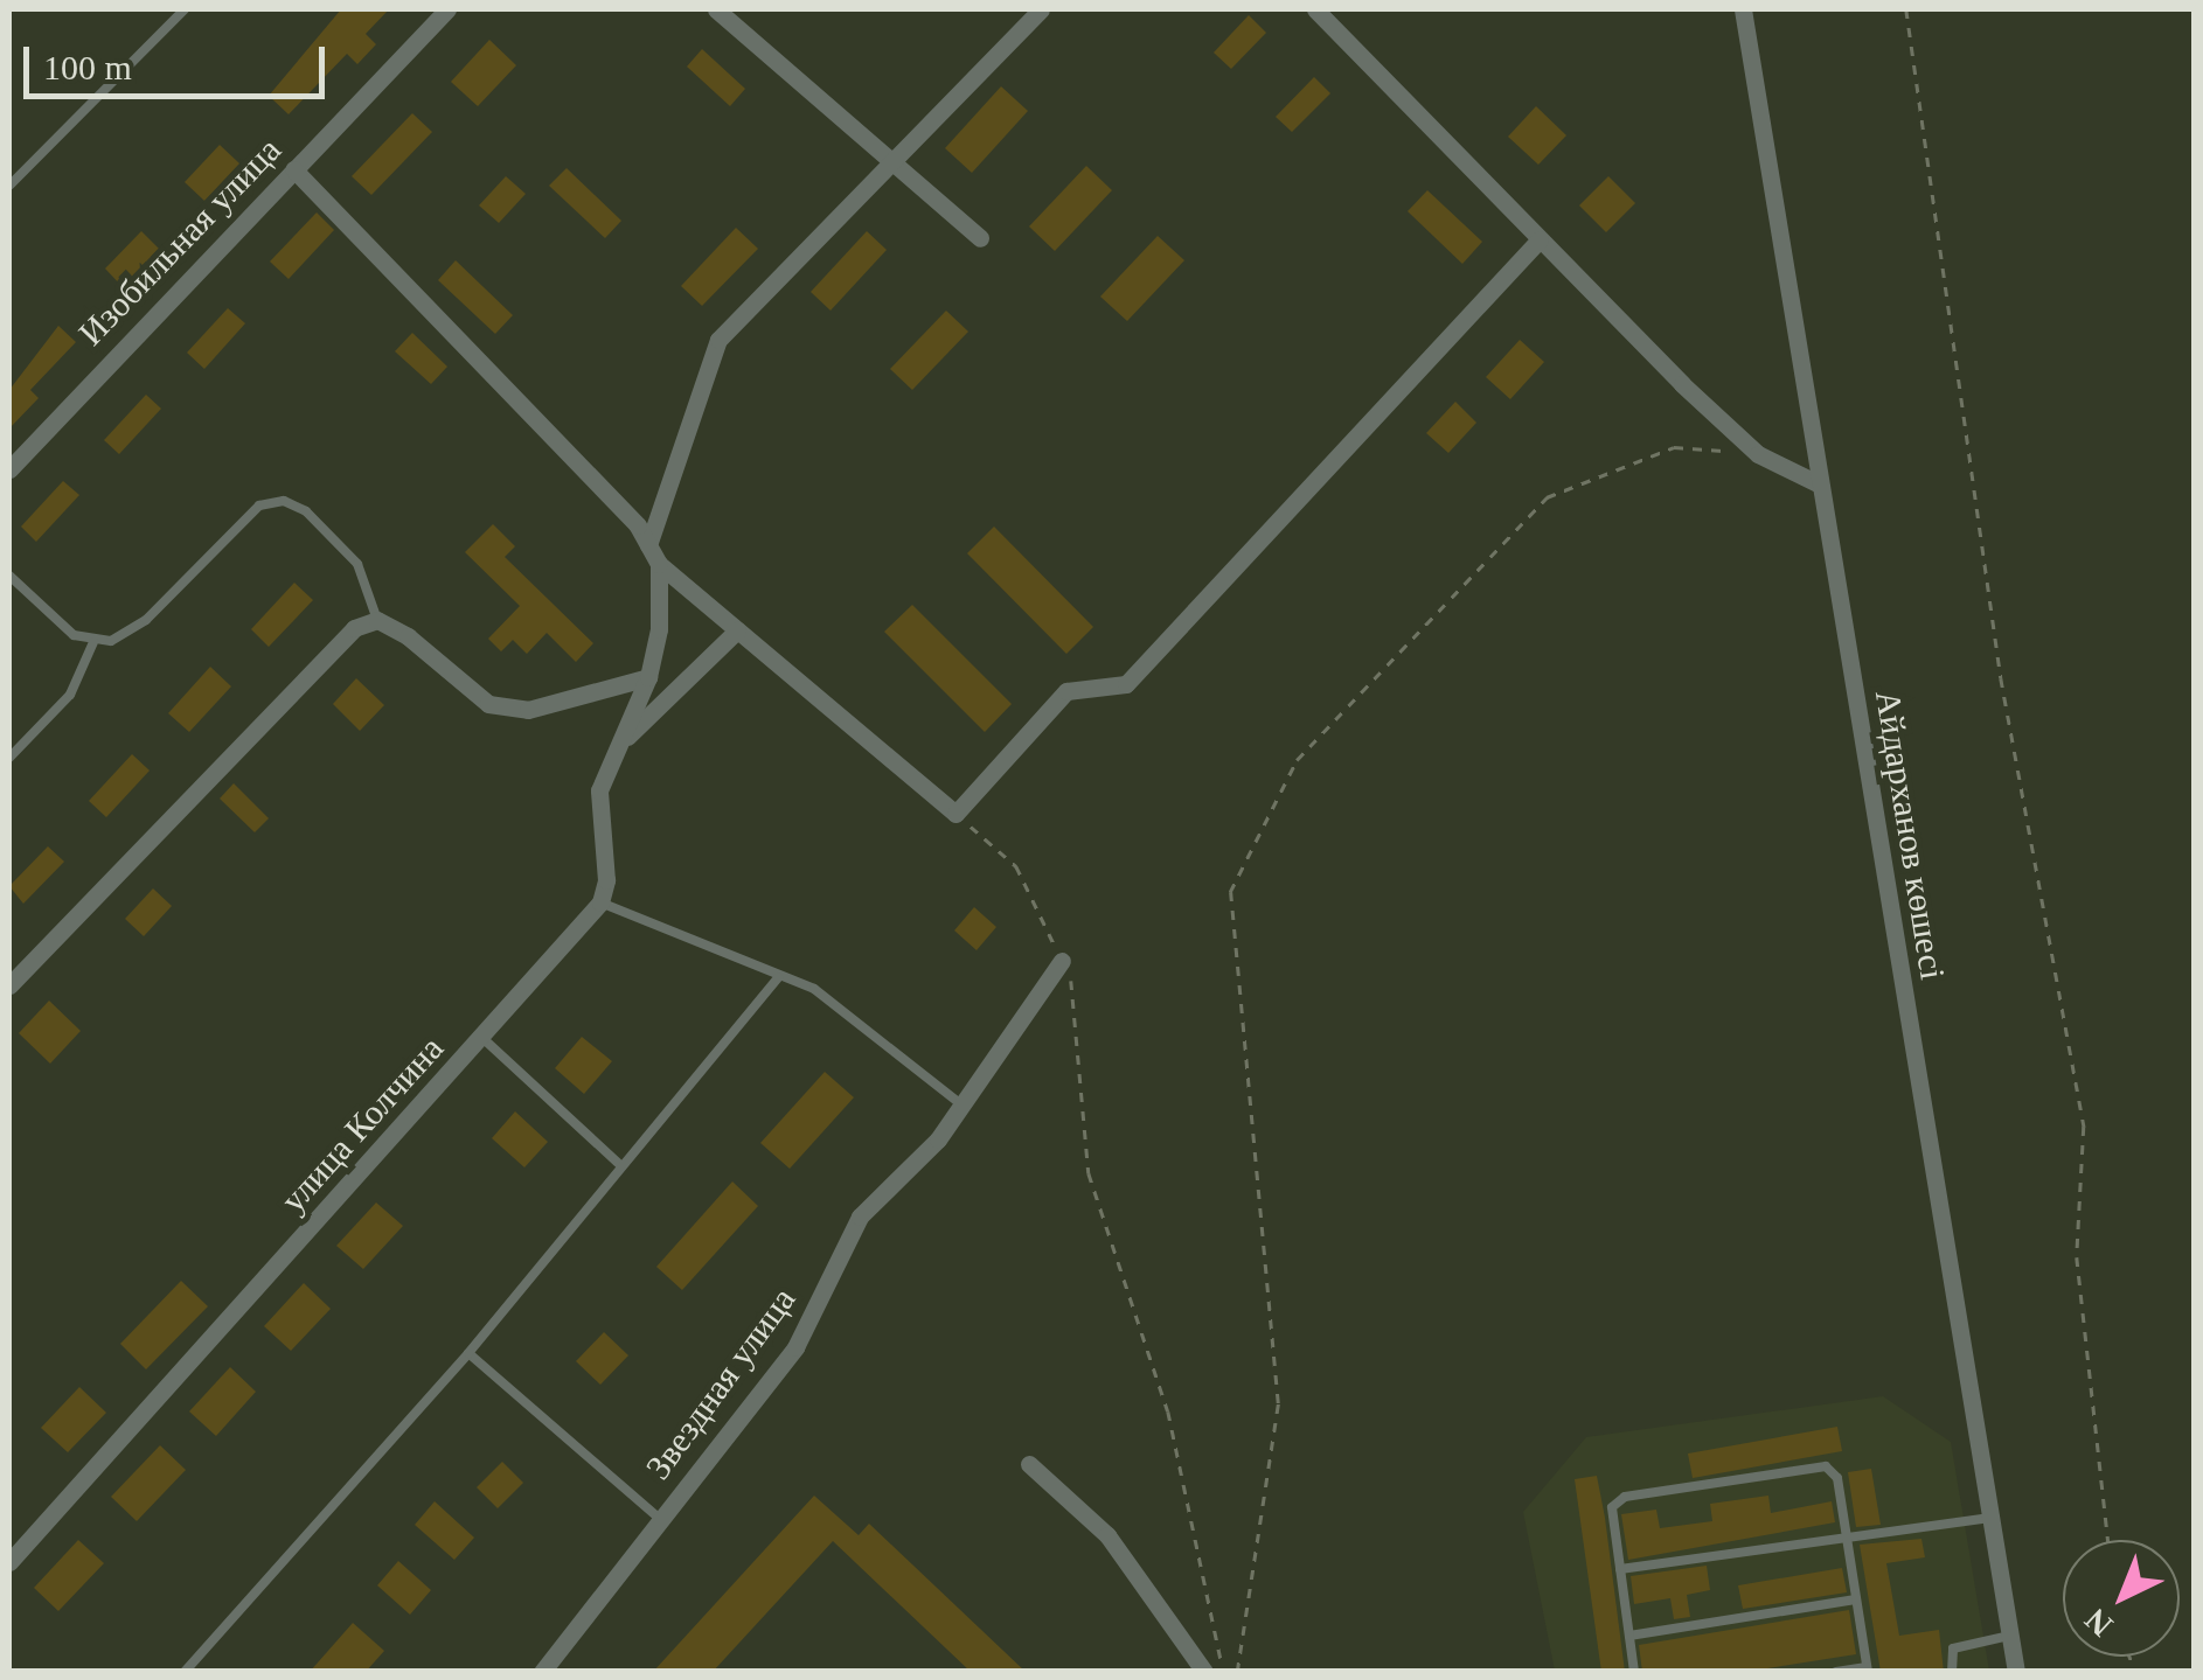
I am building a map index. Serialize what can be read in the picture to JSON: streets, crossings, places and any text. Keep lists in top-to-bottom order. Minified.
{"streets":{"street":["Изобильная улица","Айдарханов көшесі","улица Колчина","Звездная улица"]},"scale_bar":"100 m","north":"bottom left"}
